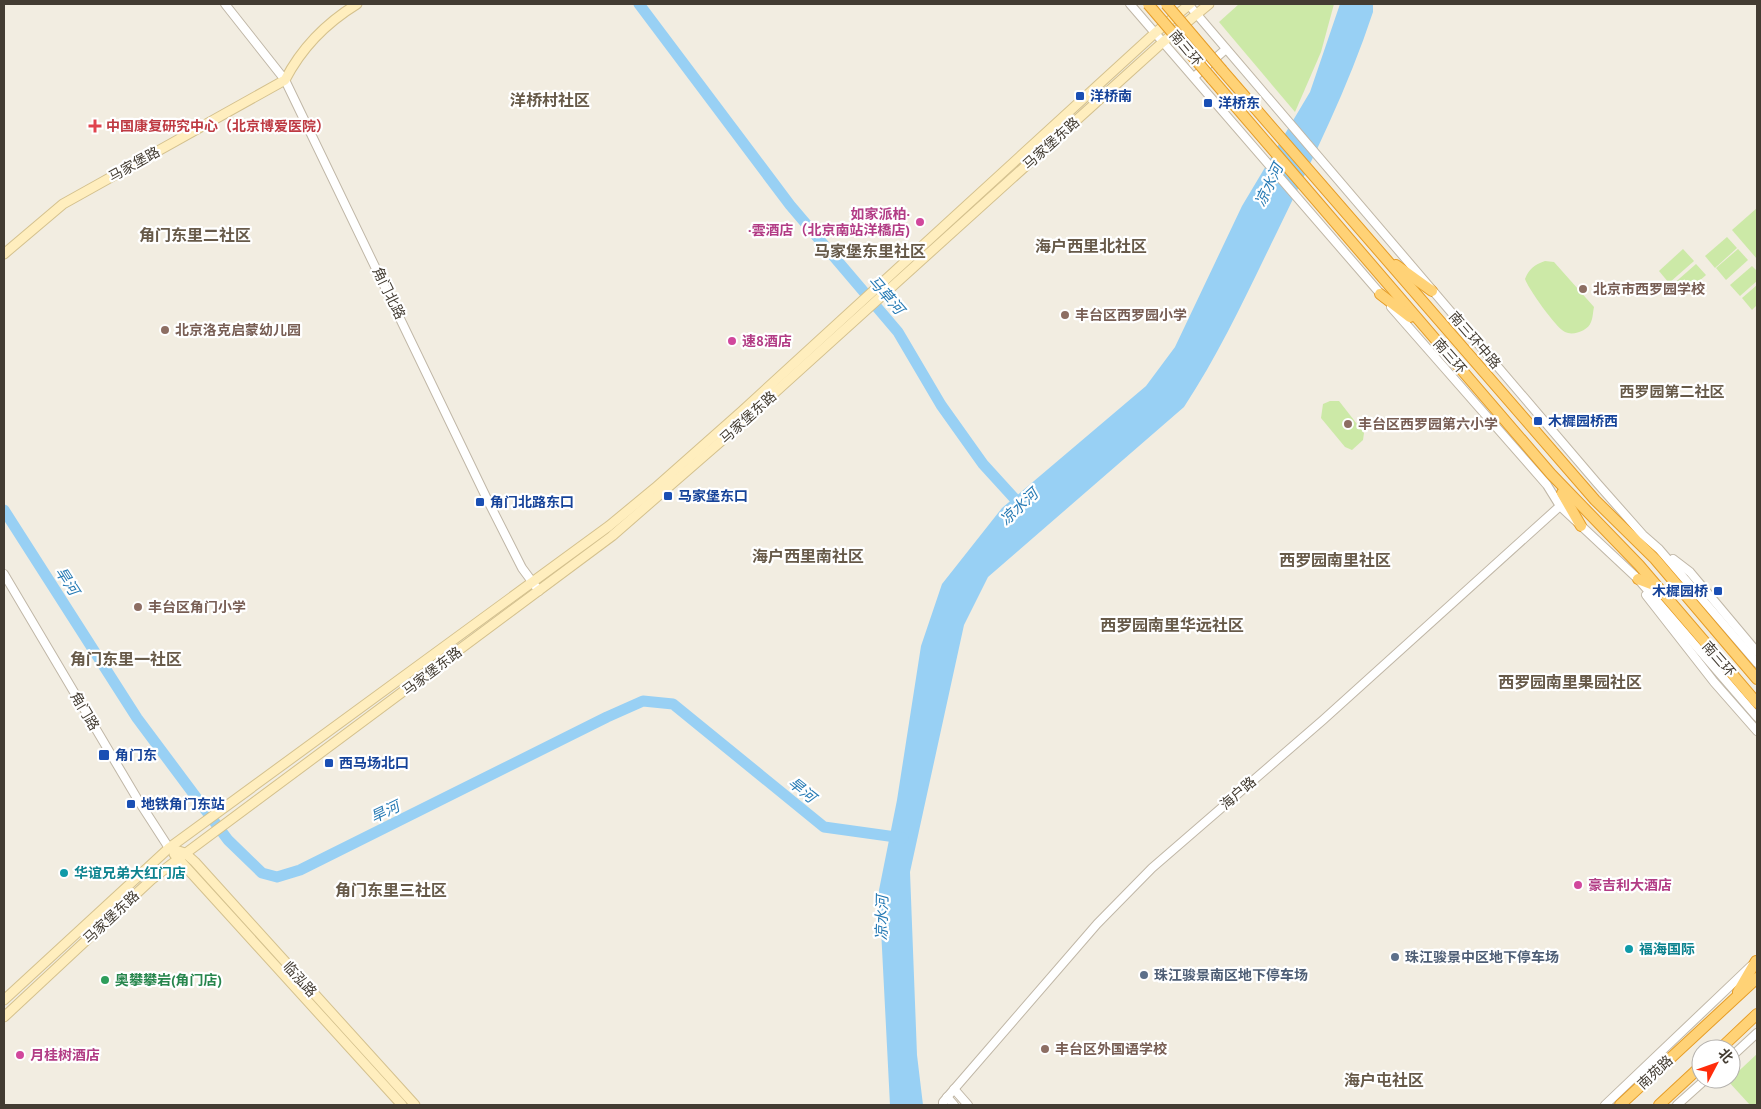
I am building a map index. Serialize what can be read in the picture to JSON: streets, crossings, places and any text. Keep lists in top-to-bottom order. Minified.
{"streets":{"highway":["南三环","南苑路"],"main road":["马家堡东路","马家堡路","临泓路"],"street":["角门北路","南三环中路","角门路","海户路"]},"crossings":[["马家堡东路","角门北路"],["马家堡东路","南三环中路"],["马家堡东路","角门路"],["马家堡东路","临泓路"],["马家堡路","角门北路"]],"districts":["洋桥村社区","角门东里二社区","海户西里北社区","马家堡东里社区","西罗园第二社区","海户西里南社区","西罗园南里社区","西罗园南里华远社区","角门东里一社区","西罗园南里果园社区","角门东里三社区","海户屯社区"],"water":["凉水河","马草河","旱河"],"places":{"transit":["洋桥南","洋桥东","木樨园桥西","马家堡东口","角门北路东口","木樨园桥","角门东","西马场北口","地铁角门东站"],"health":["中国康复研究中心（北京博爱医院）"],"other":["如家派柏· ·雲酒店（北京南站洋橋店)","北京市西罗园学校","丰台区西罗园小学","北京洛克启蒙幼儿园","速8酒店","丰台区西罗园第六小学","丰台区角门小学","华谊兄弟大红门店","豪吉利大酒店","福海国际","珠江骏景中区地下停车场","珠江骏景南区地下停车场","奥攀攀岩(角门店)","丰台区外国语学校","月桂树酒店"]},"north":"top right"}
